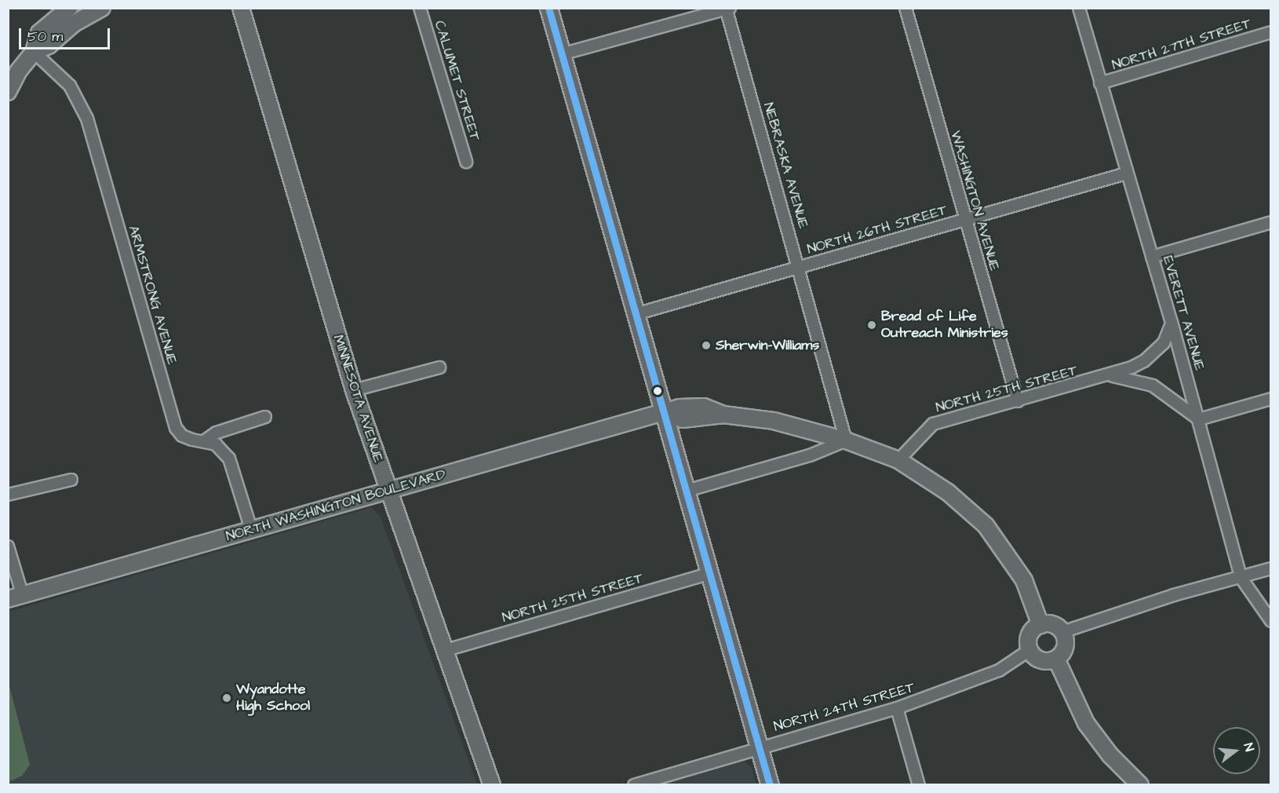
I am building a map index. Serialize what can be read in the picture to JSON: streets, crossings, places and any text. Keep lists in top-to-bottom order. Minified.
{"streets":{"street":["NORTH 27TH STREET","CALUMET STREET","NEBRASKA AVENUE","WASHINGTON AVENUE","NORTH 26TH STREET","ARMSTRONG AVENUE","EVERETT AVENUE","NORTH 25TH STREET","MINNESOTA AVENUE","NORTH WASHINGTON BOULEVARD","NORTH 24TH STREET"]},"crossings":[["NORTH 27TH STREET","EVERETT AVENUE"],["NEBRASKA AVENUE","NORTH 26TH STREET"],["NEBRASKA AVENUE","NORTH WASHINGTON BOULEVARD"],["WASHINGTON AVENUE","NORTH 26TH STREET"],["WASHINGTON AVENUE","NORTH 25TH STREET"],["NORTH 26TH STREET","EVERETT AVENUE"],["ARMSTRONG AVENUE","NORTH WASHINGTON BOULEVARD"],["EVERETT AVENUE","NORTH 25TH STREET"],["NORTH 25TH STREET","MINNESOTA AVENUE"],["NORTH 25TH STREET","NORTH WASHINGTON BOULEVARD"],["MINNESOTA AVENUE","NORTH WASHINGTON BOULEVARD"],["NORTH WASHINGTON BOULEVARD","NORTH 24TH STREET"]],"places":["Bread of Life Outreach Ministries","Sherwin-Williams","Wyandotte High School"],"scale_bar":"50 m","north":"right"}
